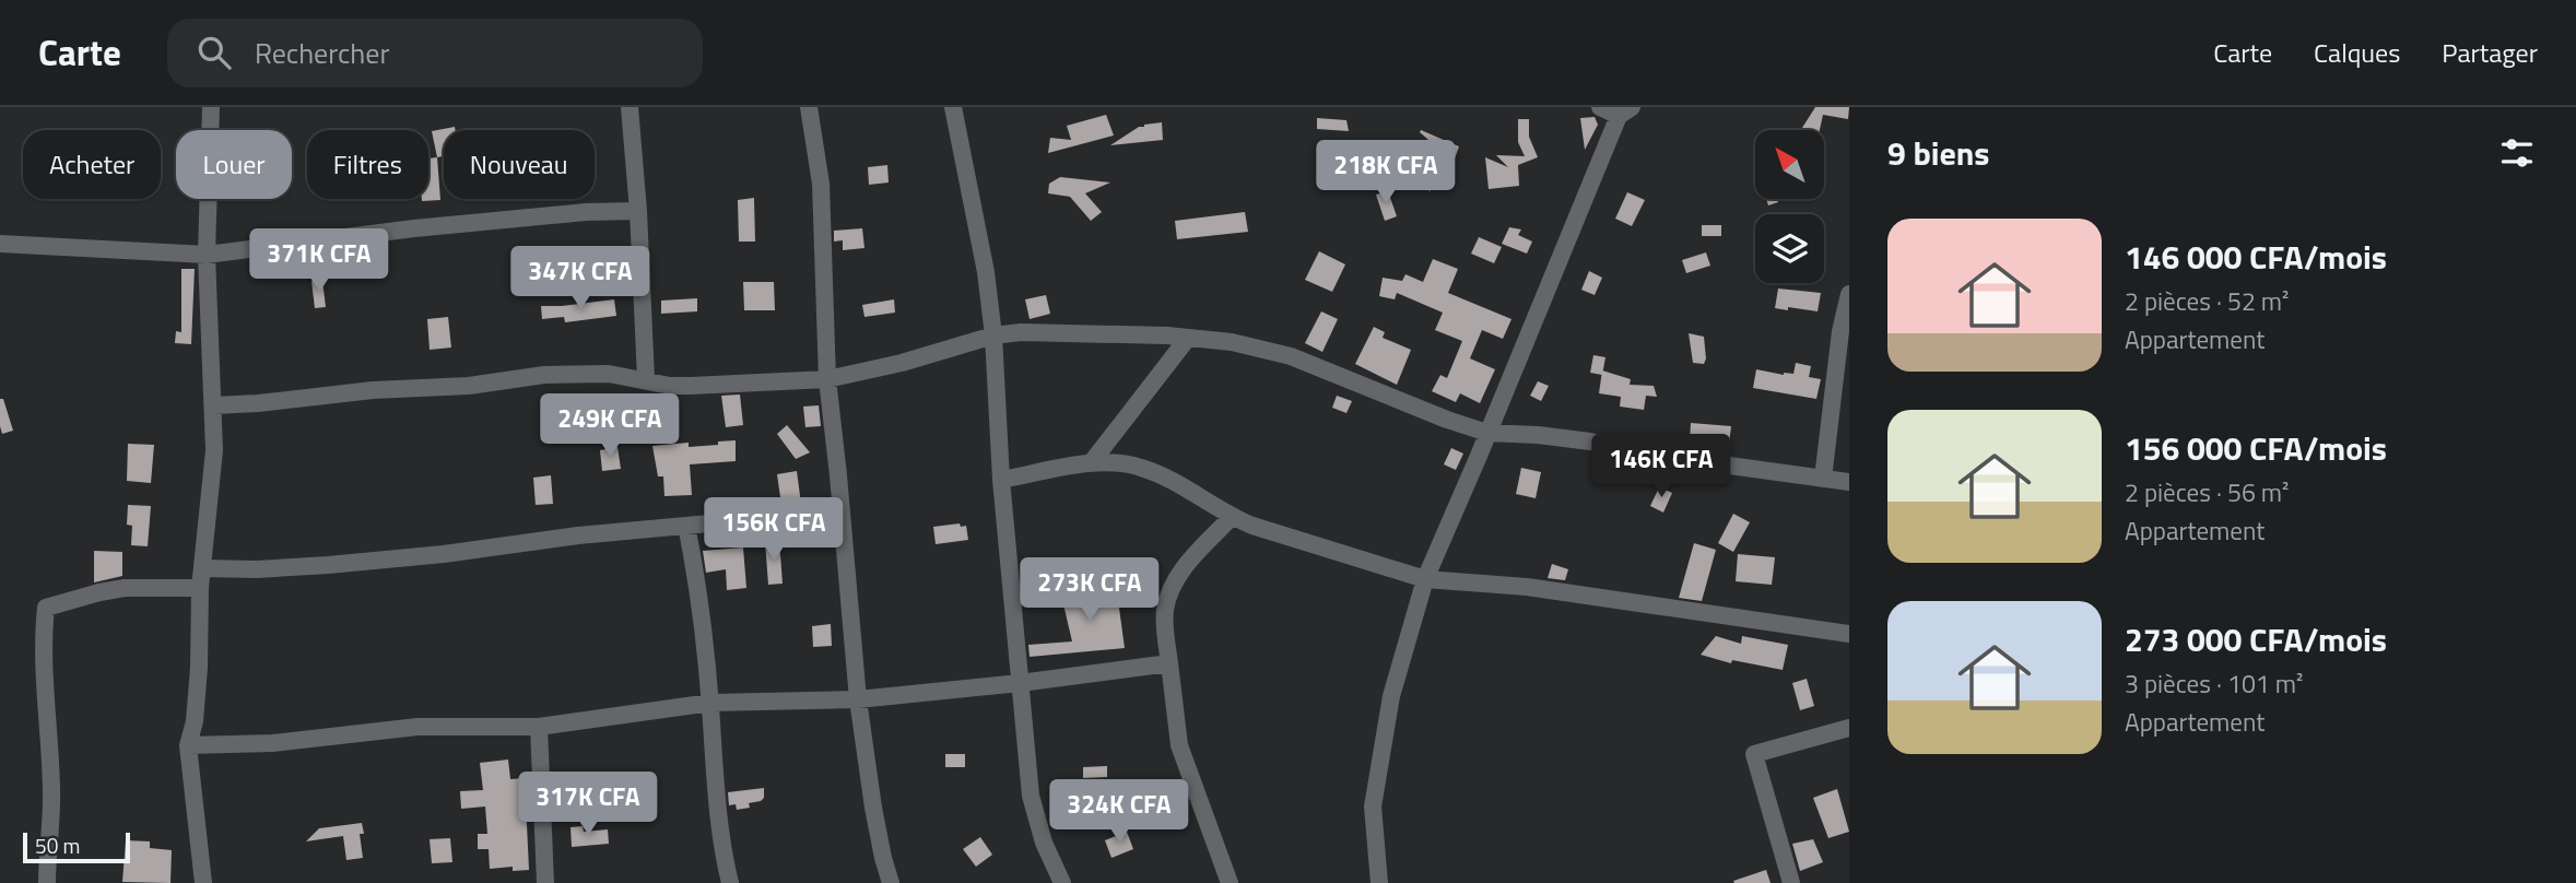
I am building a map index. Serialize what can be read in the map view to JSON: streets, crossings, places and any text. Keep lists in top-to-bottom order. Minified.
{"scale_bar":"50 m","north":"top left","page":{"header":"Carte","search":"Rechercher","nav":["Carte","Calques","Partager"],"heading":"9 biens","chip":["Acheter","Louer","Filtres","Nouveau"],"price":["218K CFA","371K CFA","347K CFA","249K CFA","146K CFA","156K CFA","273K CFA","317K CFA","324K CFA"],"list":[{"name":"146 000 CFA/mois","note":"2 pièces · 52 m² · Appartement"},{"name":"156 000 CFA/mois","note":"2 pièces · 56 m² · Appartement"},{"name":"273 000 CFA/mois","note":"3 pièces · 101 m² · Appartement"}],"scale":"50 m"}}
